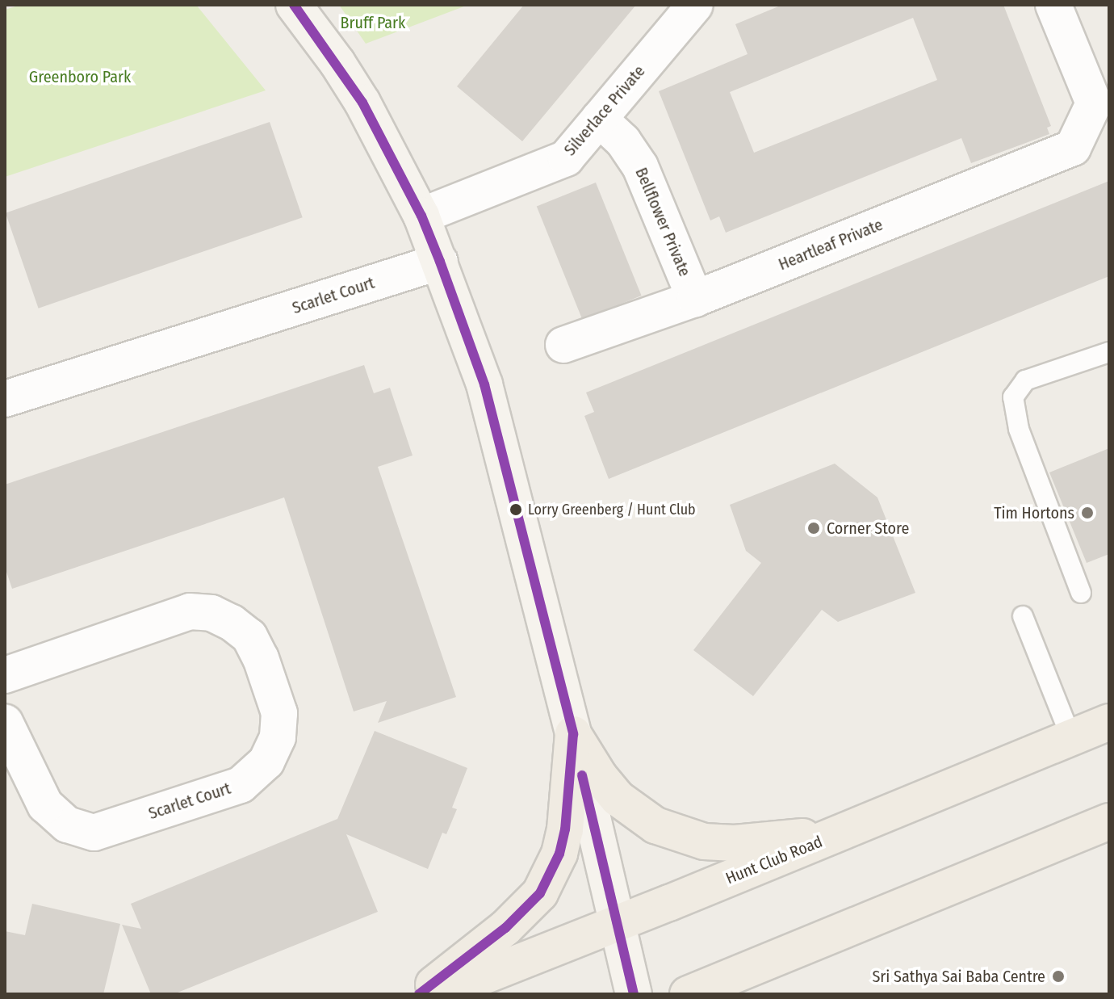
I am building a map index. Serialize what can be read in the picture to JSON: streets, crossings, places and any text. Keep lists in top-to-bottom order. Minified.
{"streets":{"main road":["Hunt Club Road"],"street":["Silverlace Private","Bellflower Private","Heartleaf Private","Scarlet Court"]},"crossings":[["Silverlace Private","Bellflower Private"],["Bellflower Private","Heartleaf Private"]],"parks":["Bruff Park","Greenboro Park"],"places":["Lorry Greenberg / Hunt Club","Tim Hortons","Corner Store","Sri Sathya Sai Baba Centre"]}
